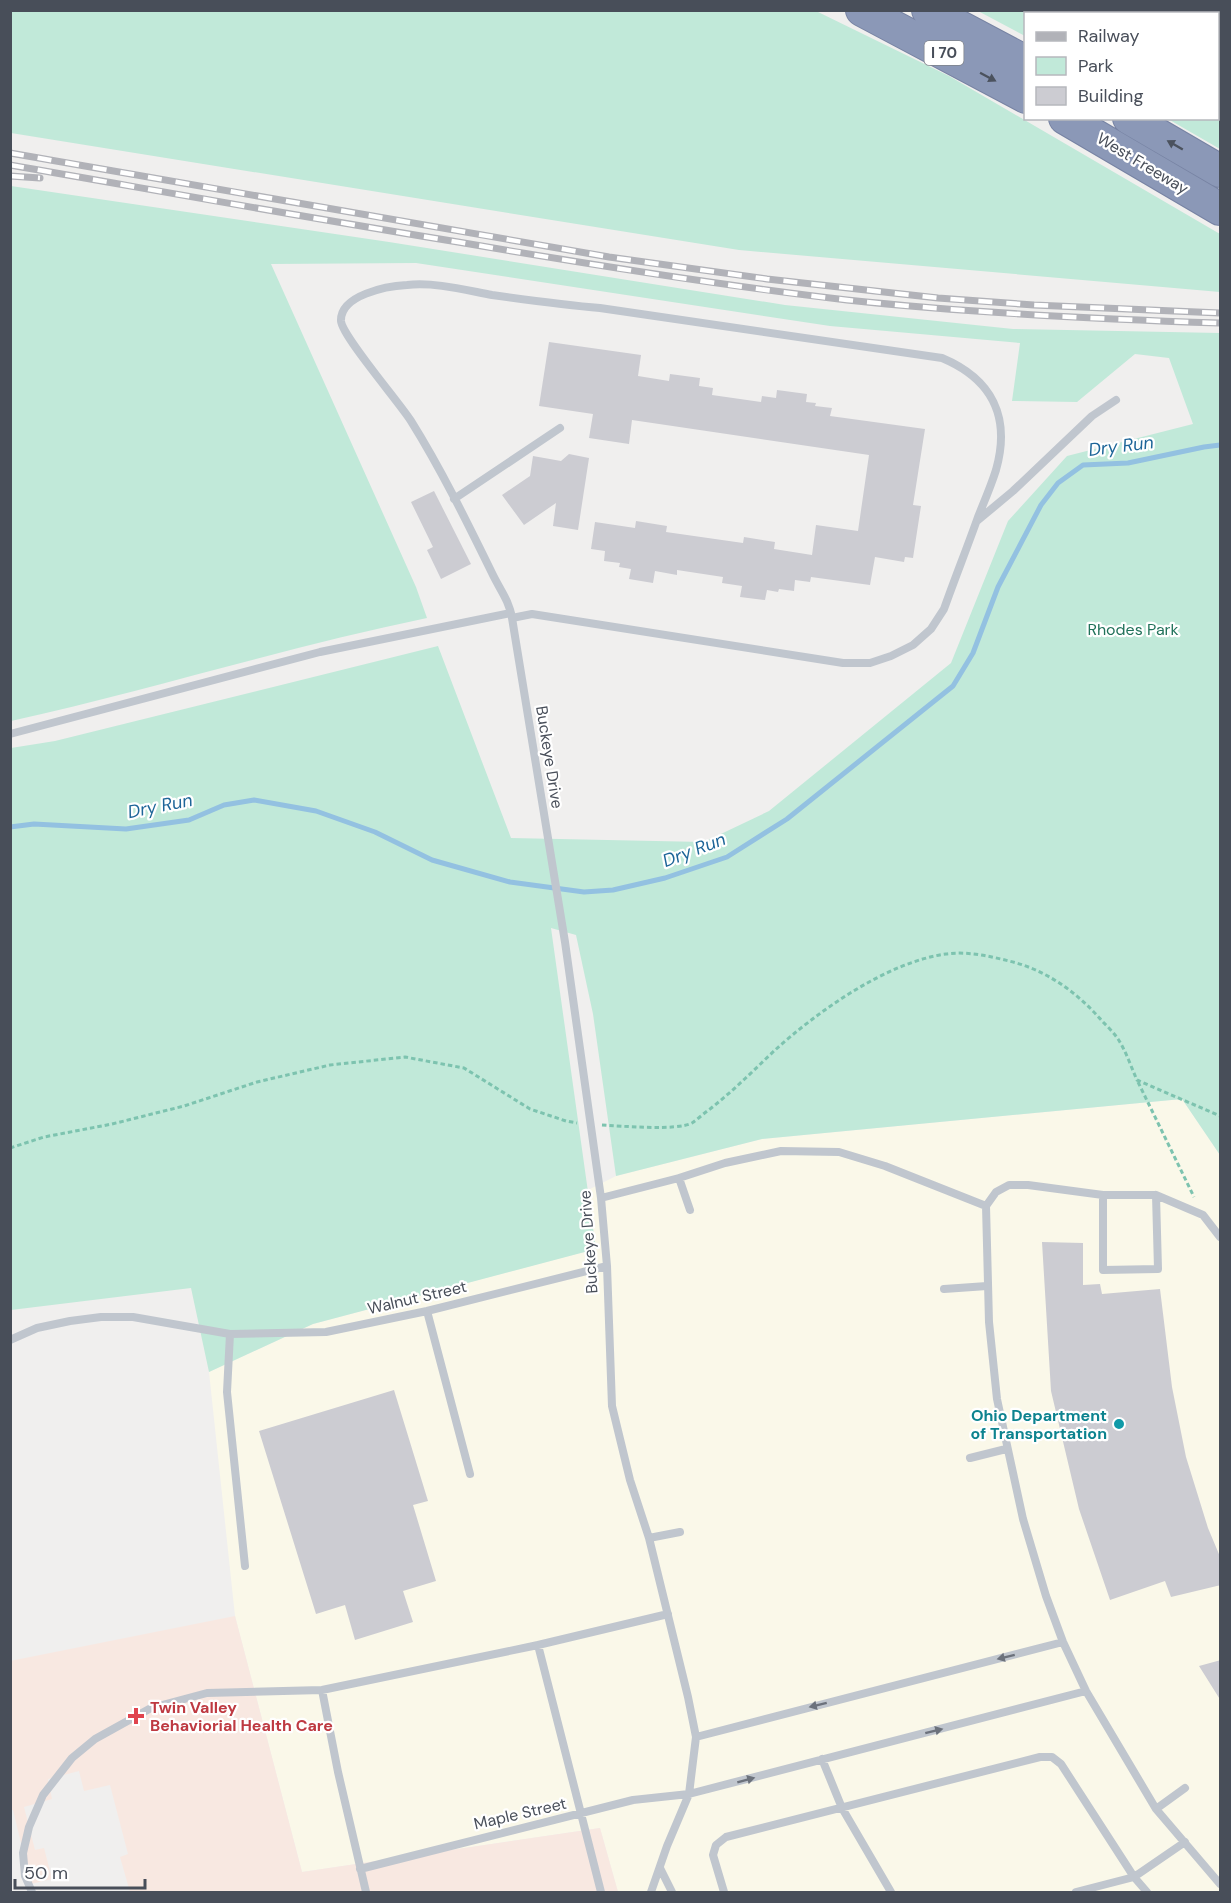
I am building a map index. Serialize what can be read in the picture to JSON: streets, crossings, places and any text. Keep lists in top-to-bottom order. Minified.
{"streets":{"highway":["I 70","West Freeway"],"lane":["Buckeye Drive","Walnut Street","Maple Street"]},"crossings":[["Buckeye Drive","Walnut Street"],["Buckeye Drive","Maple Street"]],"water":["Dry Run"],"parks":["Rhodes Park"],"places":{"other":["Ohio Department of Transportation"],"health":["Twin Valley Behaviorial Health Care"]},"legend":["Railway","Park","Building"],"scale_bar":"50 m"}
